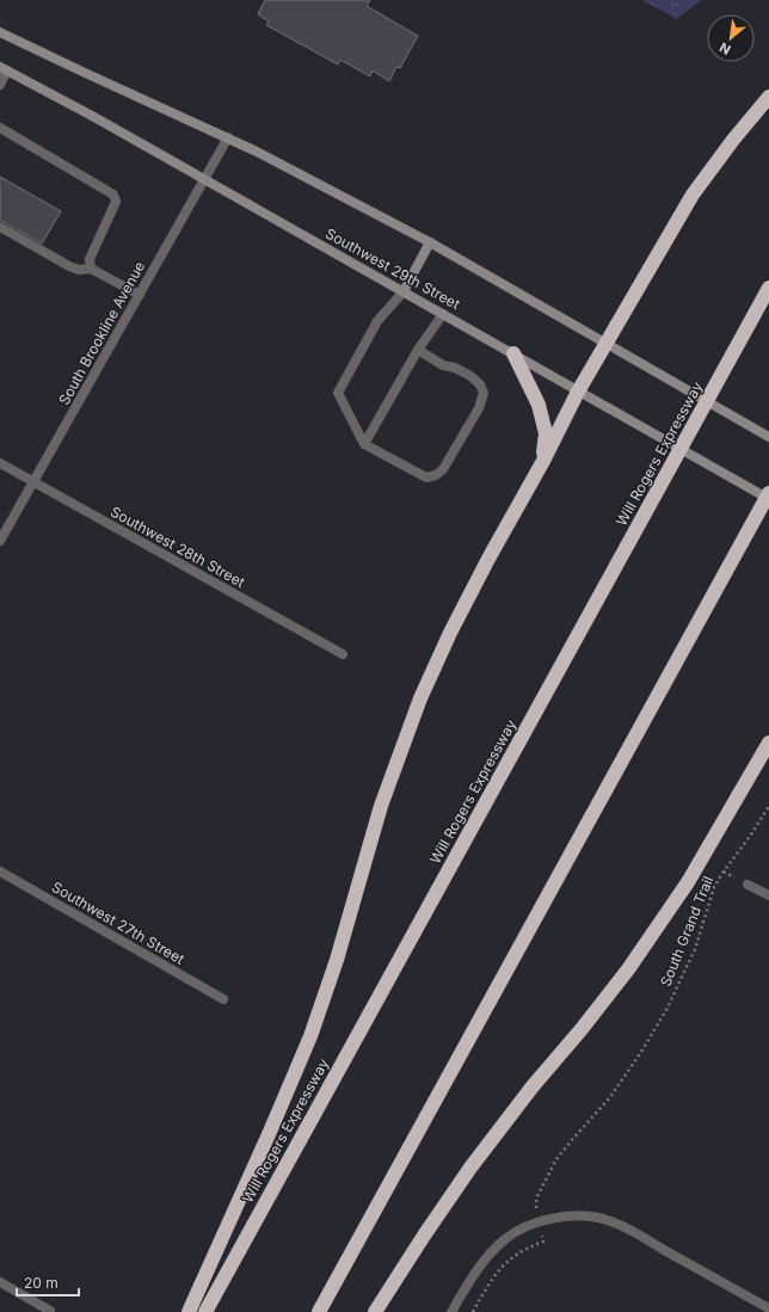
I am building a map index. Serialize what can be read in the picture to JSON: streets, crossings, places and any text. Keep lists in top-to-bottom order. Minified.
{"streets":{"highway":["Will Rogers Expressway"],"main road":["Southwest 29th Street"],"street":["South Brookline Avenue","Southwest 28th Street","Southwest 27th Street"],"path":["South Grand Trail"]},"crossings":[["Southwest 29th Street","South Brookline Avenue"],["South Brookline Avenue","Southwest 28th Street"]],"scale_bar":"20 m","north":"bottom left"}
